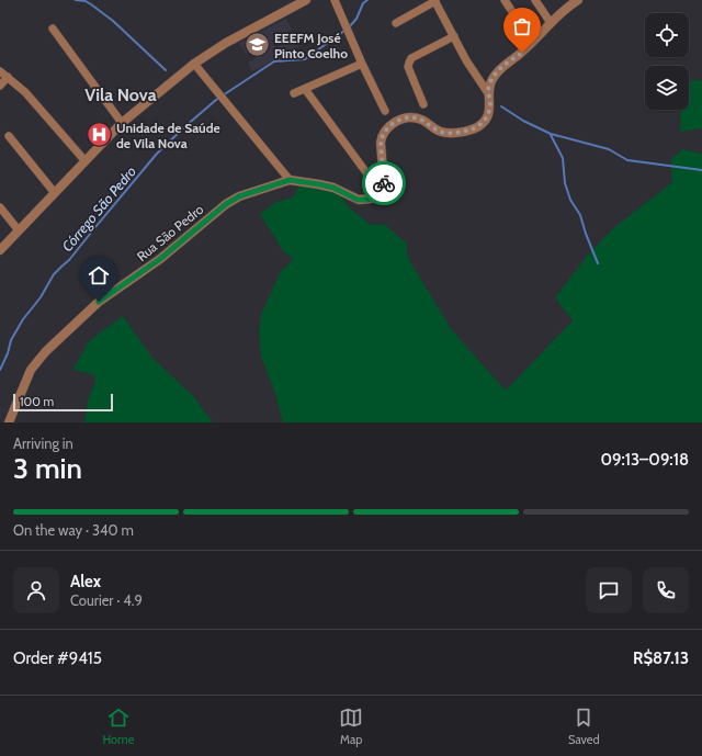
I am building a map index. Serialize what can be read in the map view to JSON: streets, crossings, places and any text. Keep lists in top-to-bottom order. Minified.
{"streets":{"street":["Rua São Pedro"]},"districts":["Vila Nova"],"water":["Córrego São Pedro"],"places":{"school or university":["EEEFM José Pinto Coelho"],"hospital":["Unidade de Saúde de Vila Nova"]},"scale_bar":"100 m","page":{"scale":"100 m","heading":["3 min","Arriving in","09:13–09:18"],"panel":["Alex","Courier · 4.9","Order #9415","R$87.13"],"bar":"On the way · 340 m","tabs":["Home","Map","Saved"]}}
